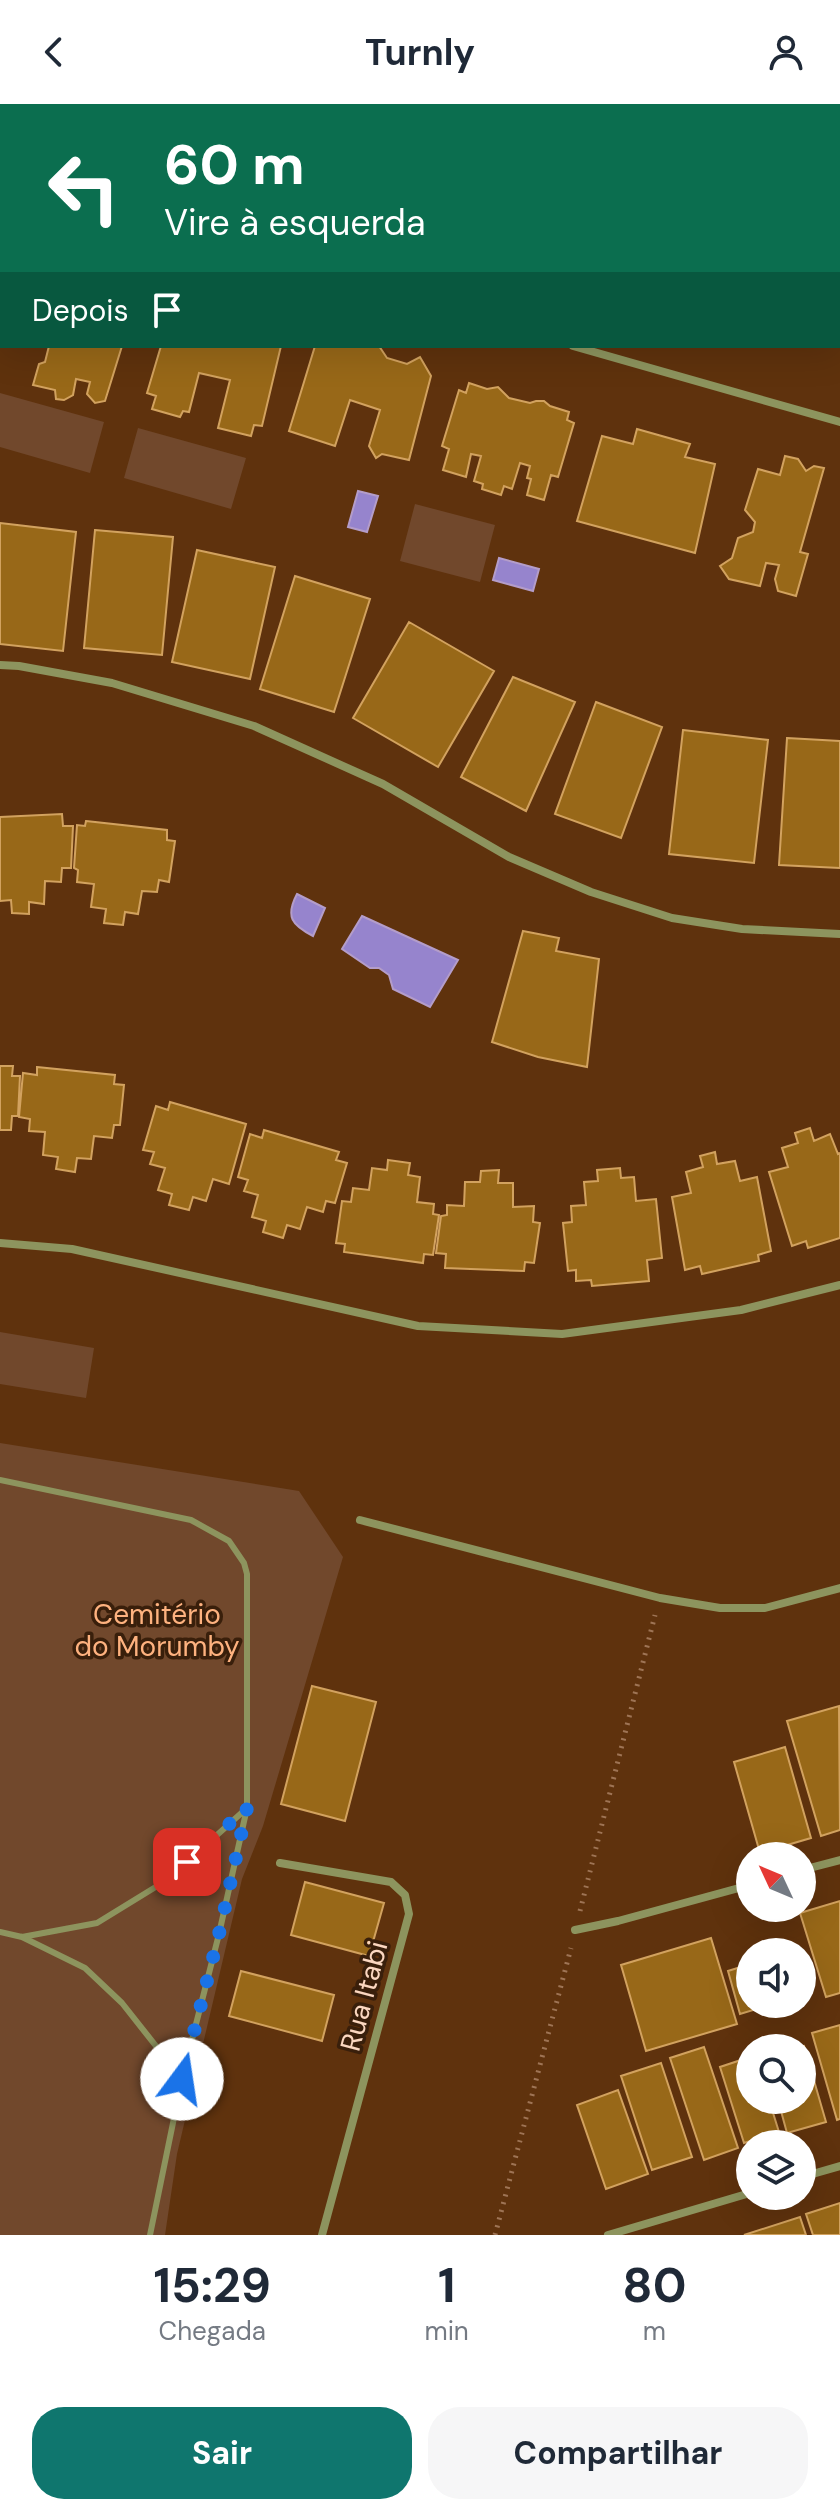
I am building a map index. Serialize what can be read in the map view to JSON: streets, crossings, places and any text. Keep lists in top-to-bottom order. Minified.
{"streets":{"street":["Rua Itabi"]},"parks":["Cemitério do Morumby"],"north":"top left","page":{"header":"Turnly","turn":["60 m","Vire à esquerda"],"then":"Depois","eta":["15:29","Chegada","1","min","80","m"],"buttons":["Sair","Compartilhar"]}}
